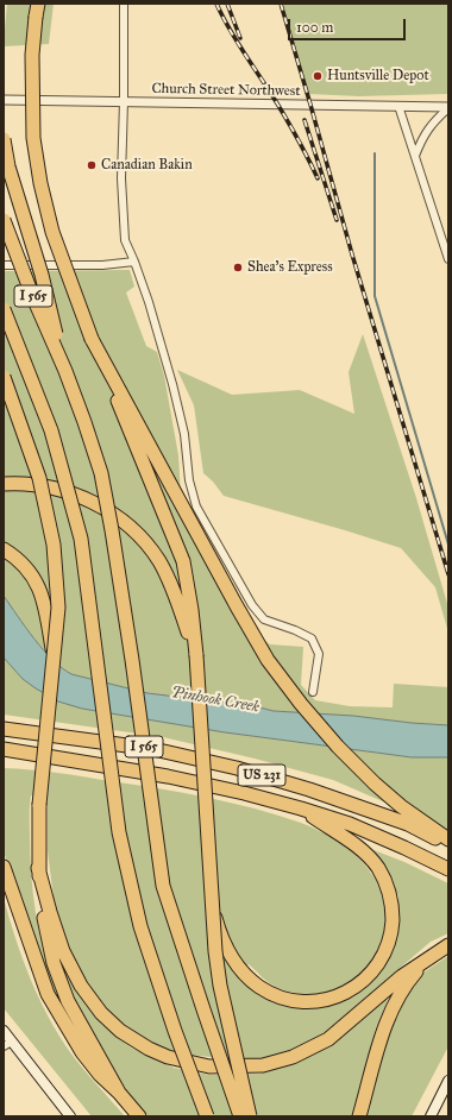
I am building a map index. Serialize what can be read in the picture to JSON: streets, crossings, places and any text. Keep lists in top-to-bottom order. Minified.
{"streets":{"highway":["I 565","US 231"],"street":["Church Street Northwest"]},"water":["Pinhook Creek"],"places":["Huntsville Depot","Canadian Bakin","Shea's Express"],"scale_bar":"100 m"}
